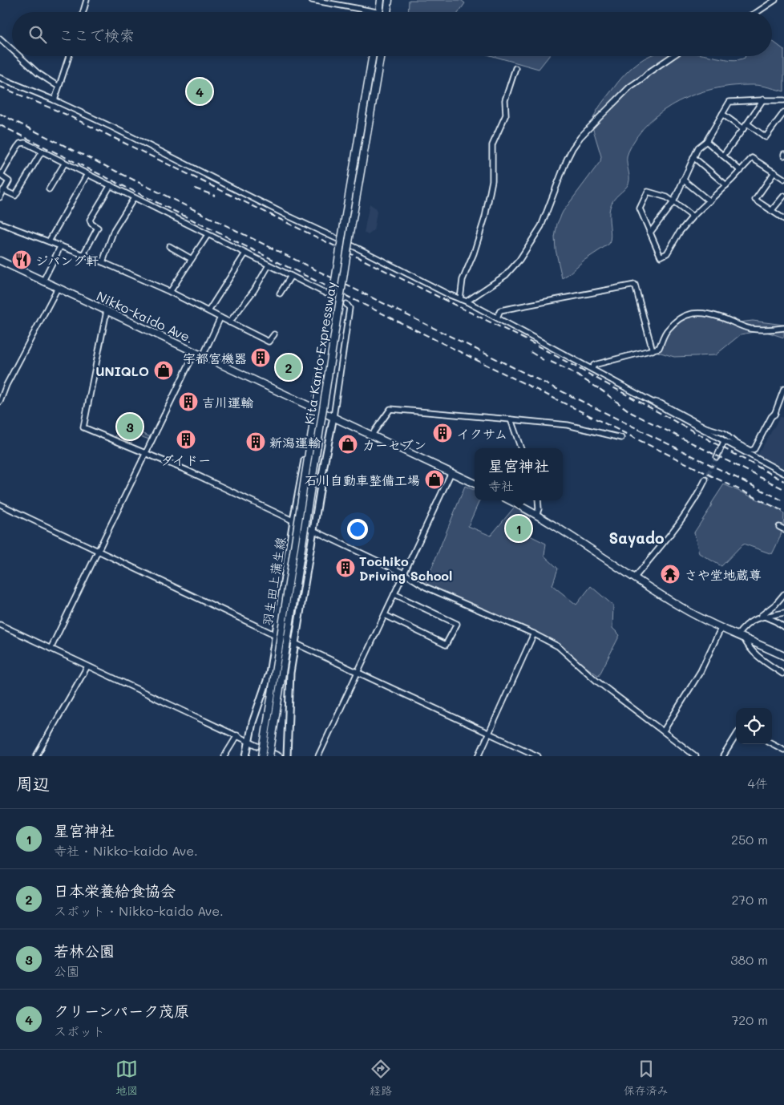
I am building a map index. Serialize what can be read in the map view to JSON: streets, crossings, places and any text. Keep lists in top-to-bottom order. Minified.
{"streets":{"highway":["Nikko-kaido Ave.","Kita-Kanto Expressway"],"main road":["羽生田上蒲生線"]},"crossings":[["Nikko-kaido Ave.","羽生田上蒲生線"]],"districts":["Sayado"],"places":{"restaurant":["ジパング軒"],"building":["宇都宮機器","吉川運輸","イクサム","ダイドー","新潟運輸","Tochiko Driving School"],"shop":["UNIQLO","カーセブン","石川自動車整備工場"],"temple":["さや堂地蔵尊"]},"page":{"search":"ここで検索","pins":["4","2","3","1"],"popup":["星宮神社","寺社"],"heading":["周辺","4件"],"list":[{"mark":"1","name":"星宮神社","note":"寺社 · Nikko-kaido Ave.","value":"250 m"},{"mark":"2","name":"日本栄養給食協会","note":"スポット · Nikko-kaido Ave.","value":"270 m"},{"mark":"3","name":"若林公園","note":"公園","value":"380 m"},{"mark":"4","name":"クリーンパーク茂原","note":"スポット","value":"720 m"}],"nav":["地図","経路","保存済み"]}}
